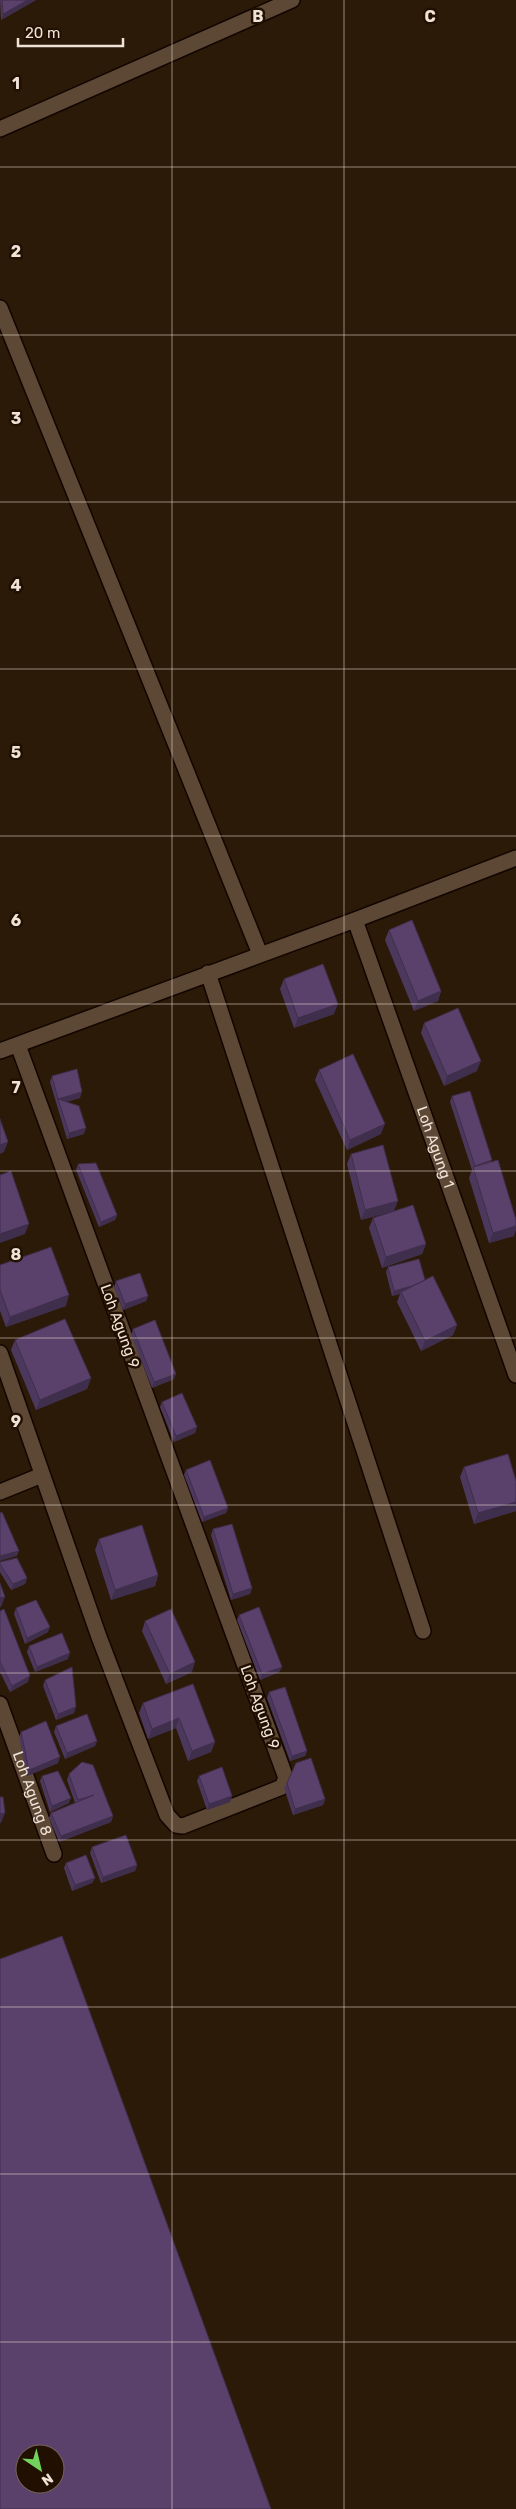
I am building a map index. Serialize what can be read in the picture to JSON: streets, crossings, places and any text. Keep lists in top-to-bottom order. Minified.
{"streets":{"street":["Loh Agung 1","Loh Agung 9","Loh Agung 8"]},"scale_bar":"20 m","north":"bottom right","grid":{"columns":["B","C"],"rows":["1","2","3","4","5","6","7","8","9"]}}
